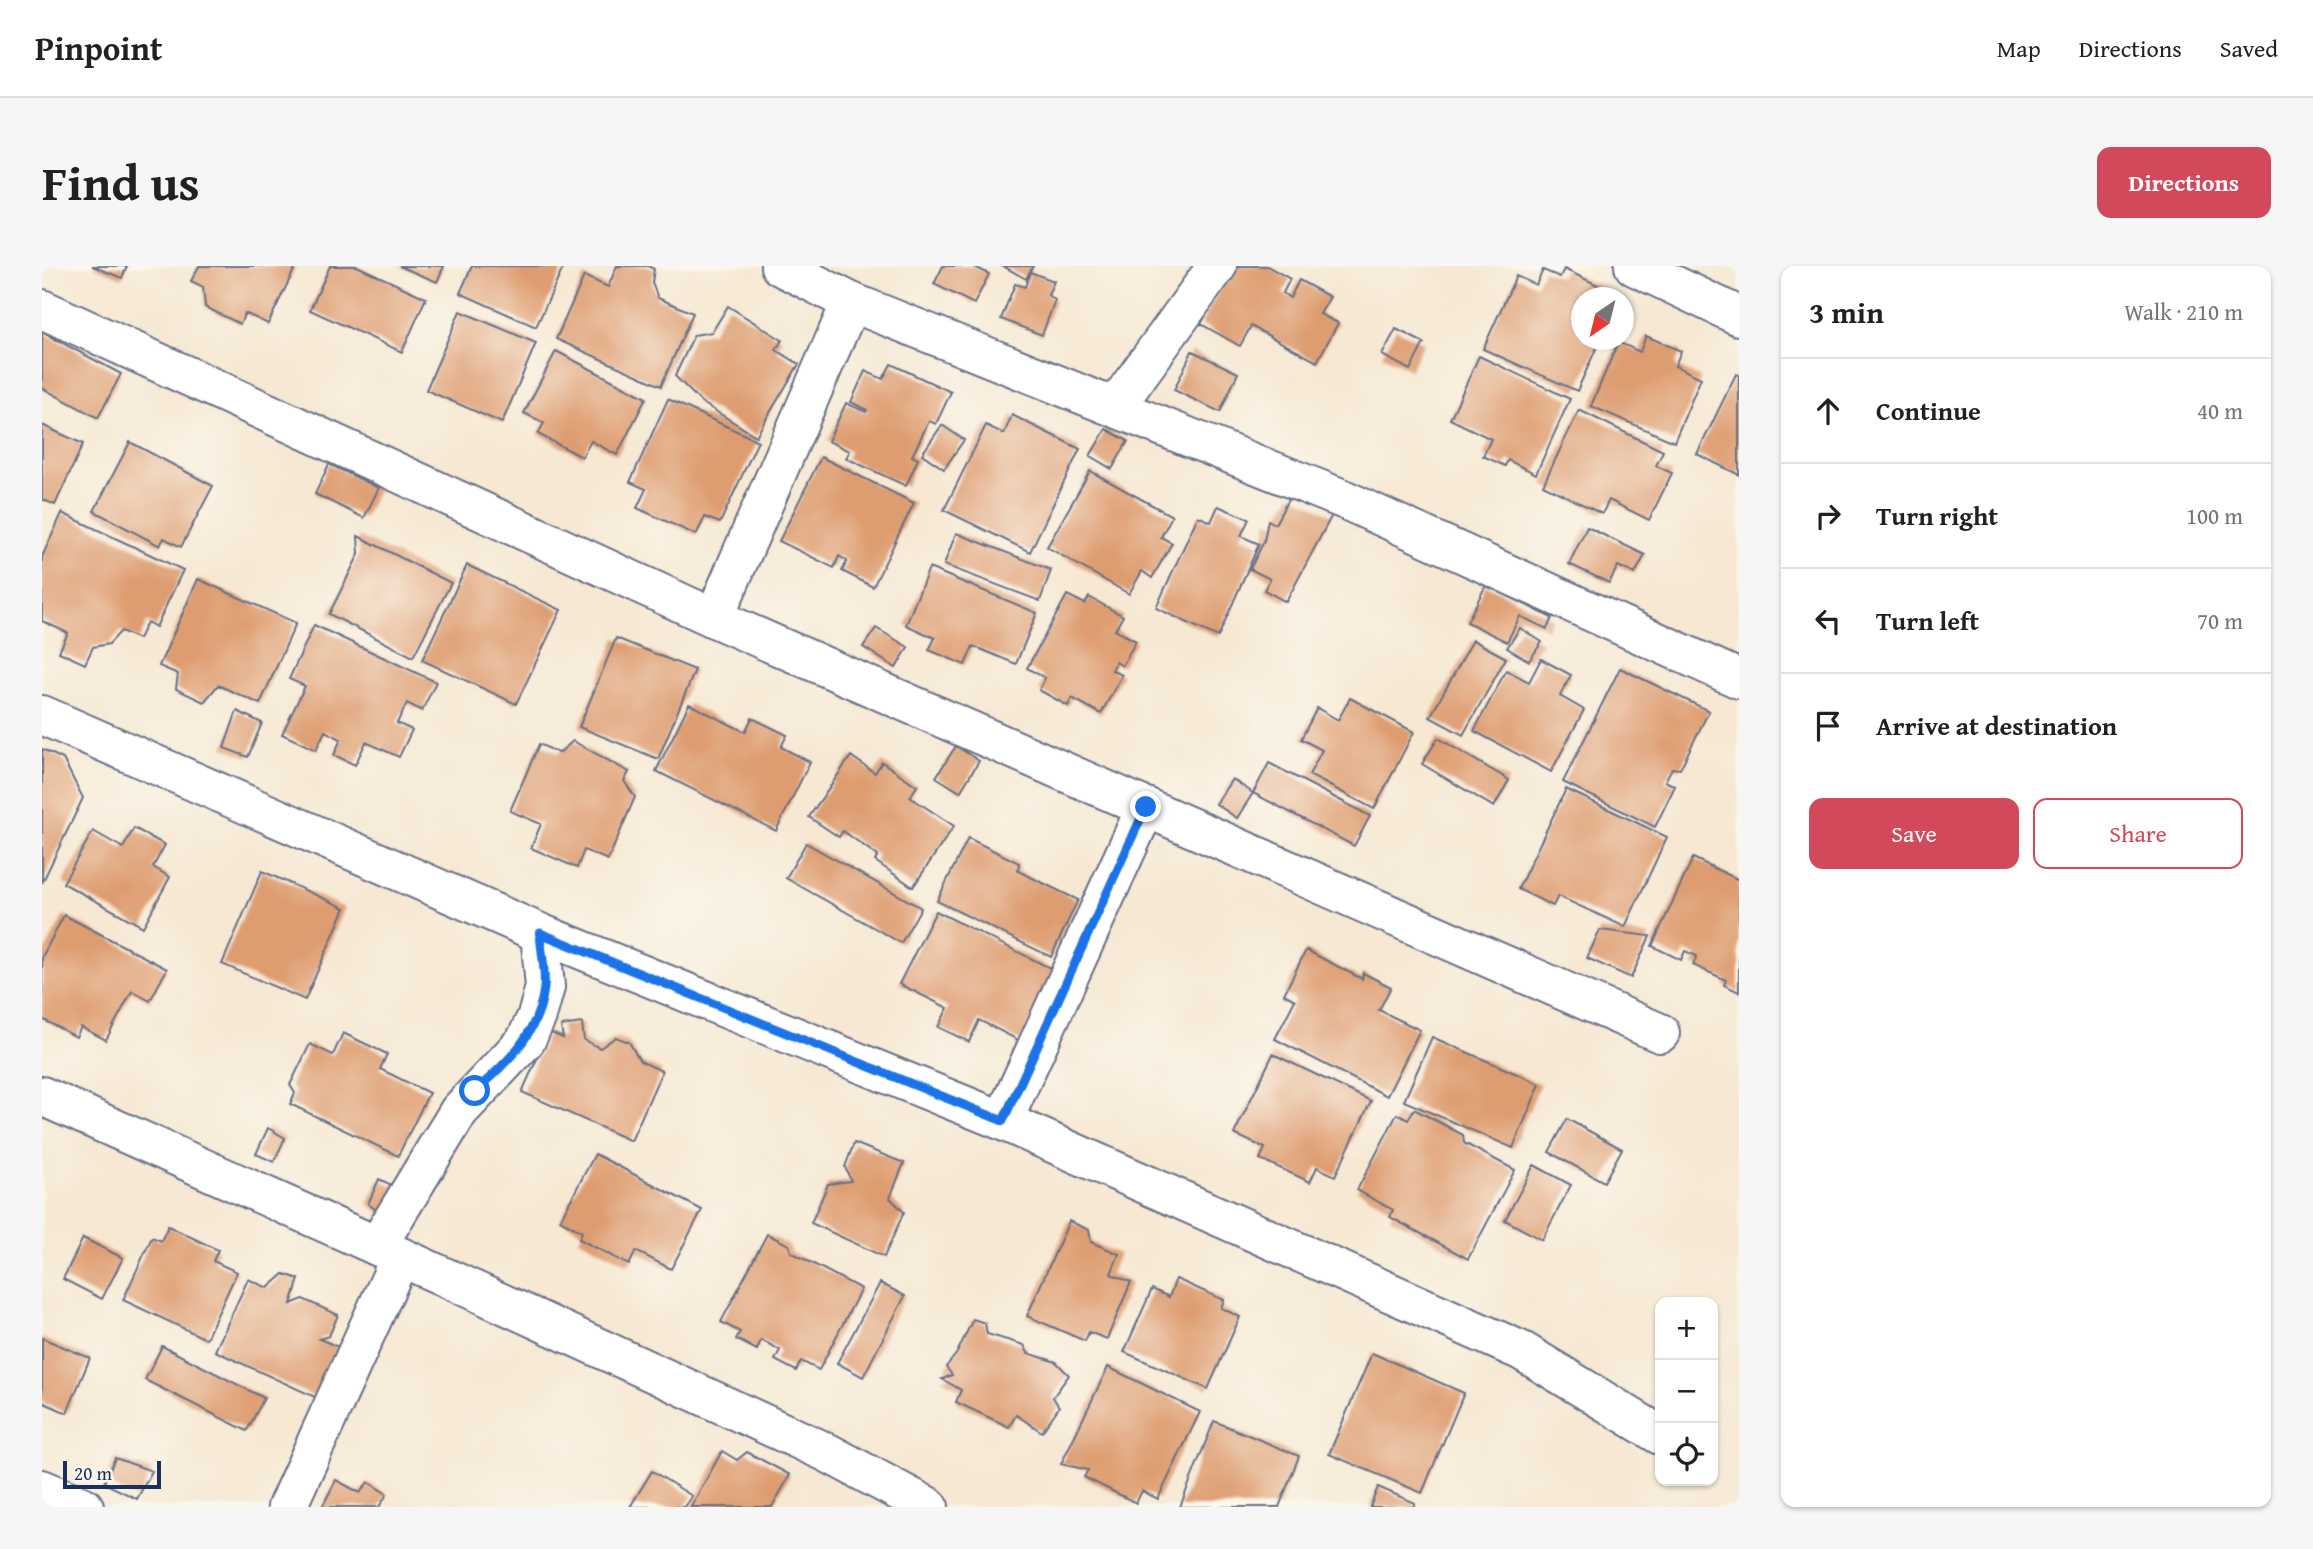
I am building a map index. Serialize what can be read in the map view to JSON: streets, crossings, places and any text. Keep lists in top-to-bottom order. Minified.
{"scale_bar":"20 m","north":"bottom left","page":{"header":"Pinpoint","nav":["Map","Directions","Saved"],"title":"Find us","buttons":["Directions",["Save","Share"]],"heading":["3 min","Walk · 210 m"],"list":[["Continue","40 m"],["Turn right","100 m"],["Turn left","70 m"],"Arrive at destination"],"map_buttons":["+","−"],"scale":"20 m"}}
